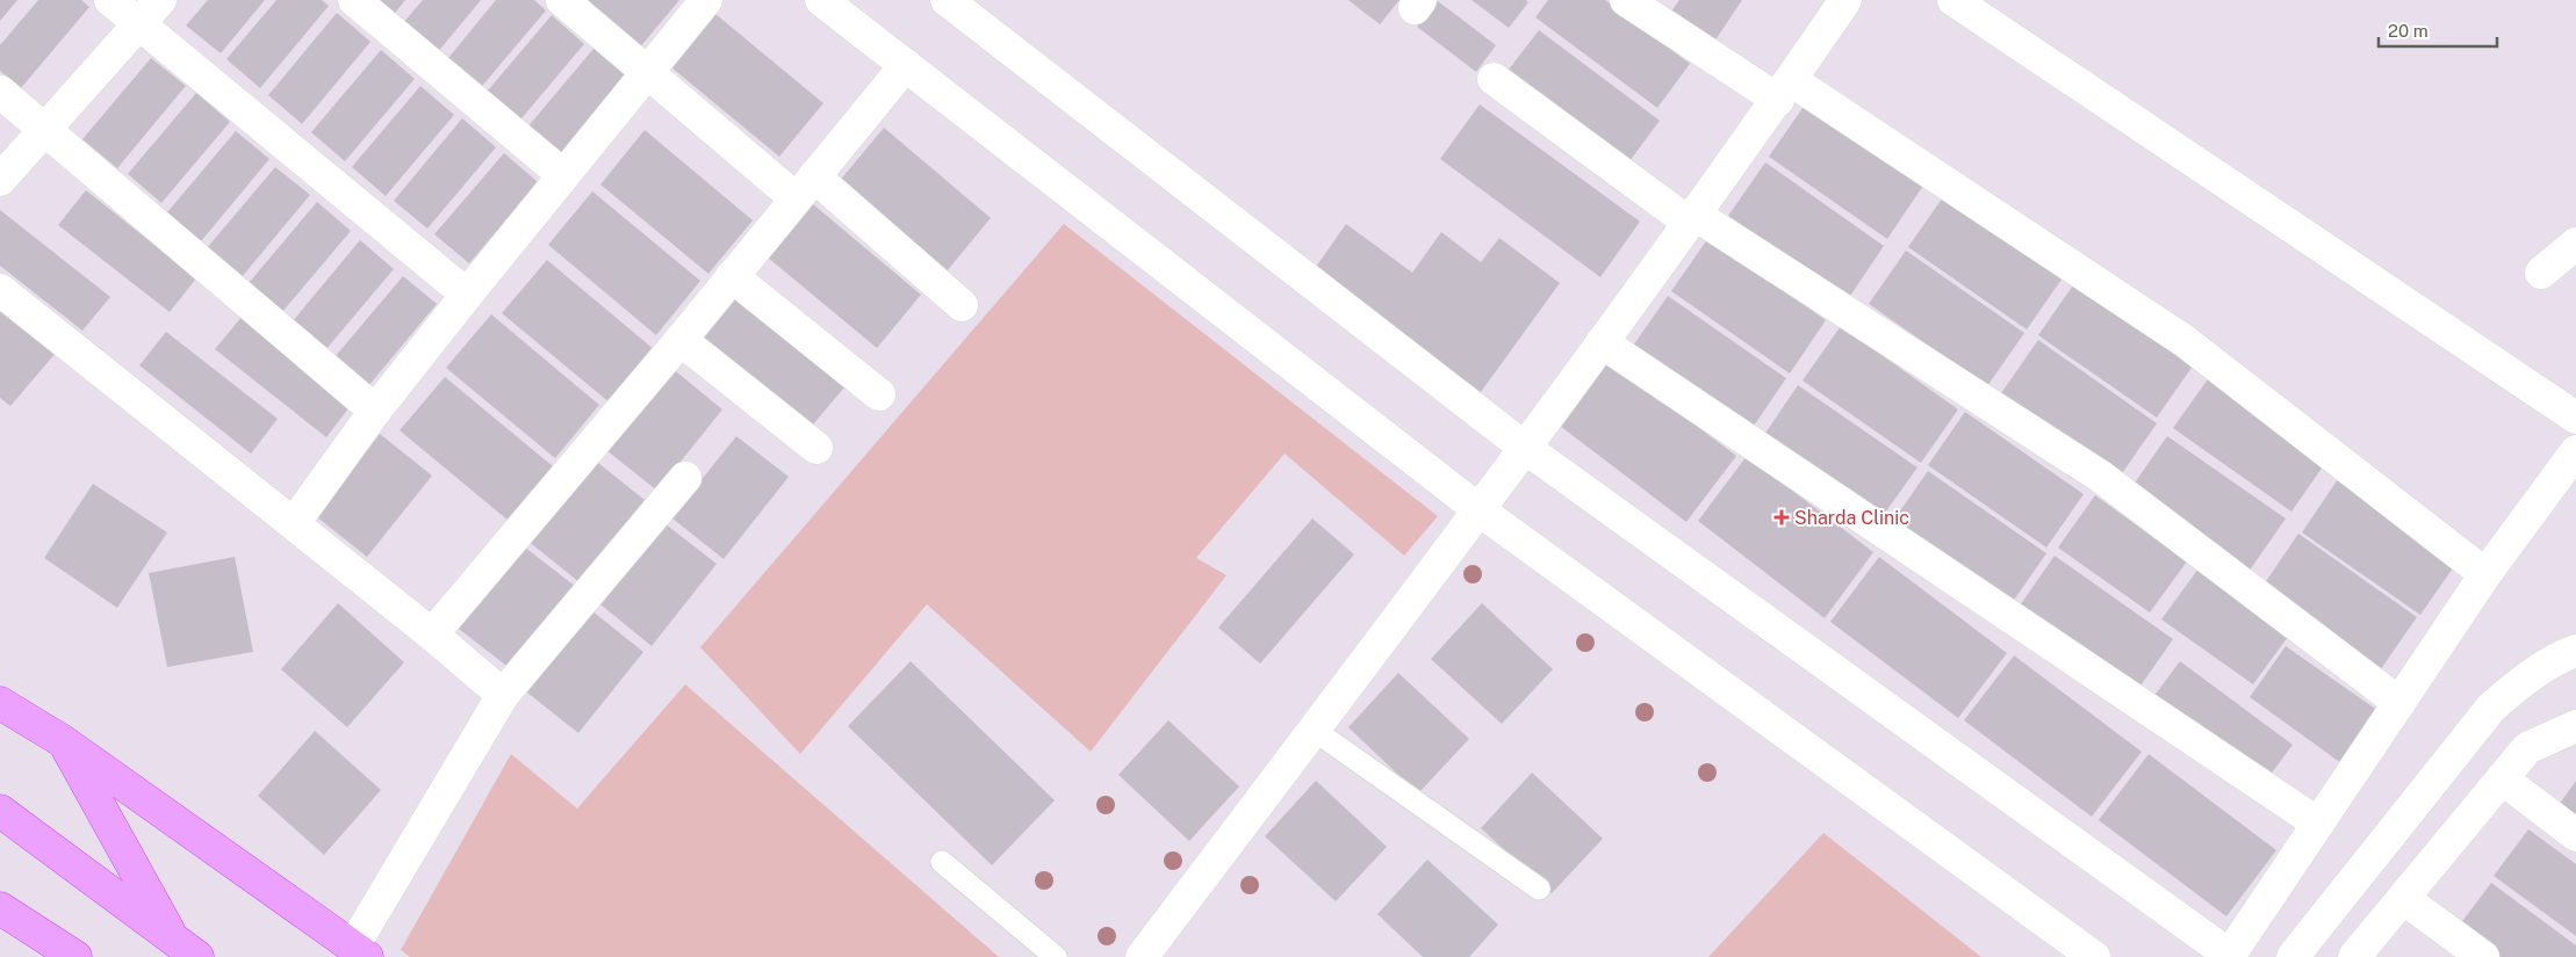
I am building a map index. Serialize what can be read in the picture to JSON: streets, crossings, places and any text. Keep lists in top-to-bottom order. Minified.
{"places":{"health":["Sharda Clinic"]},"scale_bar":"20 m"}
